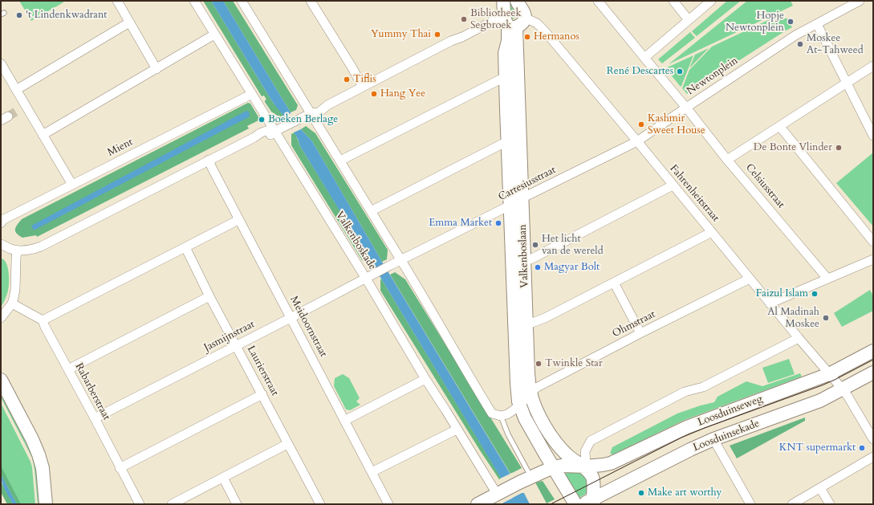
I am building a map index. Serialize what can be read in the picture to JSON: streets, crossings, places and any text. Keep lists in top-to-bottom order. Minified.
{"streets":{"street":["Newtonplein","Mient","Cartesiusstraat","Celsiusstraat","Fahrenheitstraat","Valkenboskade","Valkenboslaan","Ohmstraat","Meidoornstraat","Jasmijnstraat","Laurierstraat","Rabarberstraat","Loosduinseweg","Loosduinsekade"]},"crossings":[["Newtonplein","Cartesiusstraat"],["Newtonplein","Celsiusstraat"],["Mient","Valkenboskade"],["Cartesiusstraat","Celsiusstraat"],["Cartesiusstraat","Fahrenheitstraat"],["Cartesiusstraat","Valkenboslaan"],["Cartesiusstraat","Jasmijnstraat"],["Fahrenheitstraat","Ohmstraat"],["Fahrenheitstraat","Loosduinseweg"],["Fahrenheitstraat","Loosduinsekade"],["Valkenboskade","Jasmijnstraat"],["Valkenboskade","Loosduinseweg"],["Valkenboslaan","Ohmstraat"],["Valkenboslaan","Loosduinseweg"],["Valkenboslaan","Loosduinsekade"],["Meidoornstraat","Jasmijnstraat"],["Jasmijnstraat","Laurierstraat"],["Jasmijnstraat","Rabarberstraat"]],"places":["'t Lindenkwadrant","Bibliotheek Segbroek","Hopje Newtonplein","Yummy Thai","Hermanos","Moskee At-Tahweed","René Descartes","Tiflis","Hang Yee","Boeken Berlage","Kashmir Sweet House","De Bonte Vlinder","Emma Market","Het licht van de wereld","Magyar Bolt","Faizul Islam","Al Madinah Moskee","Twinkle Star","KNT supermarkt","Make art worthy"]}
